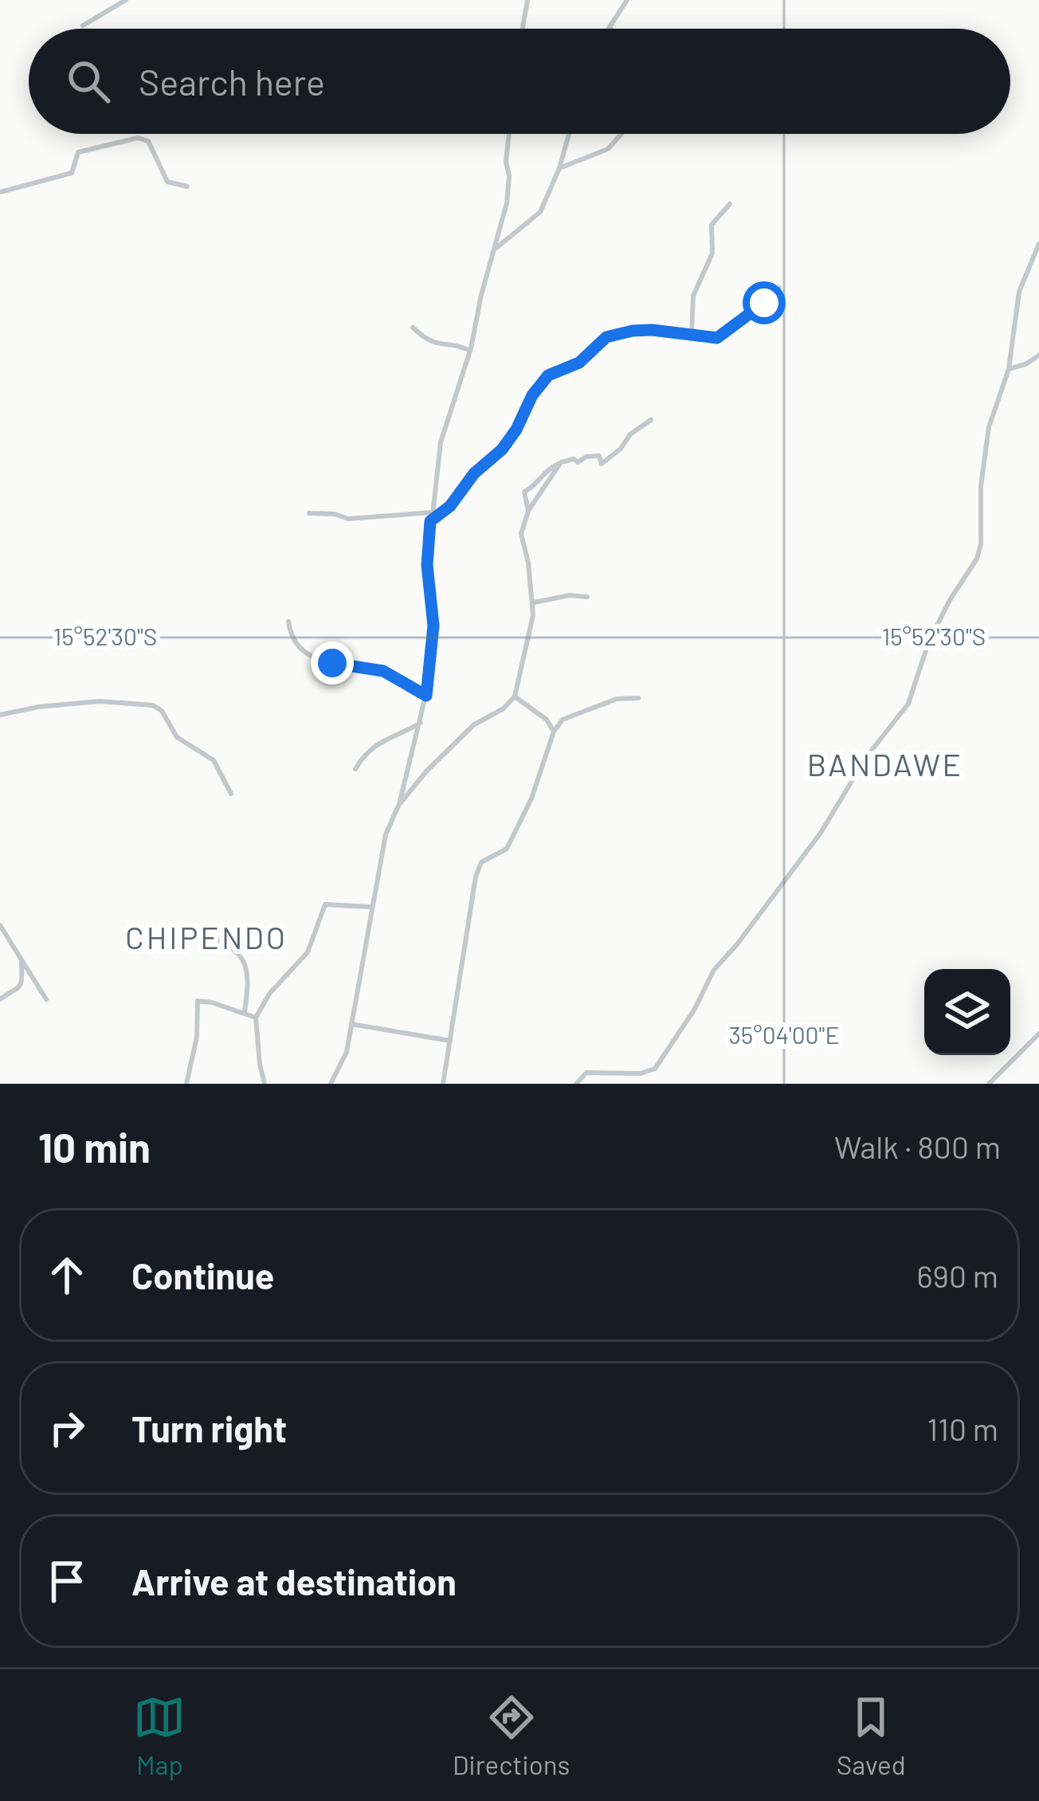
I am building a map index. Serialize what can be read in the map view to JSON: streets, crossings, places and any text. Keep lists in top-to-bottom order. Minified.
{"districts":["BANDAWE","CHIPENDO"],"page":{"search":"Search here","heading":["10 min","Walk · 800 m"],"list":[["Continue","690 m"],["Turn right","110 m"],"Arrive at destination"],"nav":["Map","Directions","Saved"]},"coordinates":["15°52'30\"S","35°04'00\"E"]}
